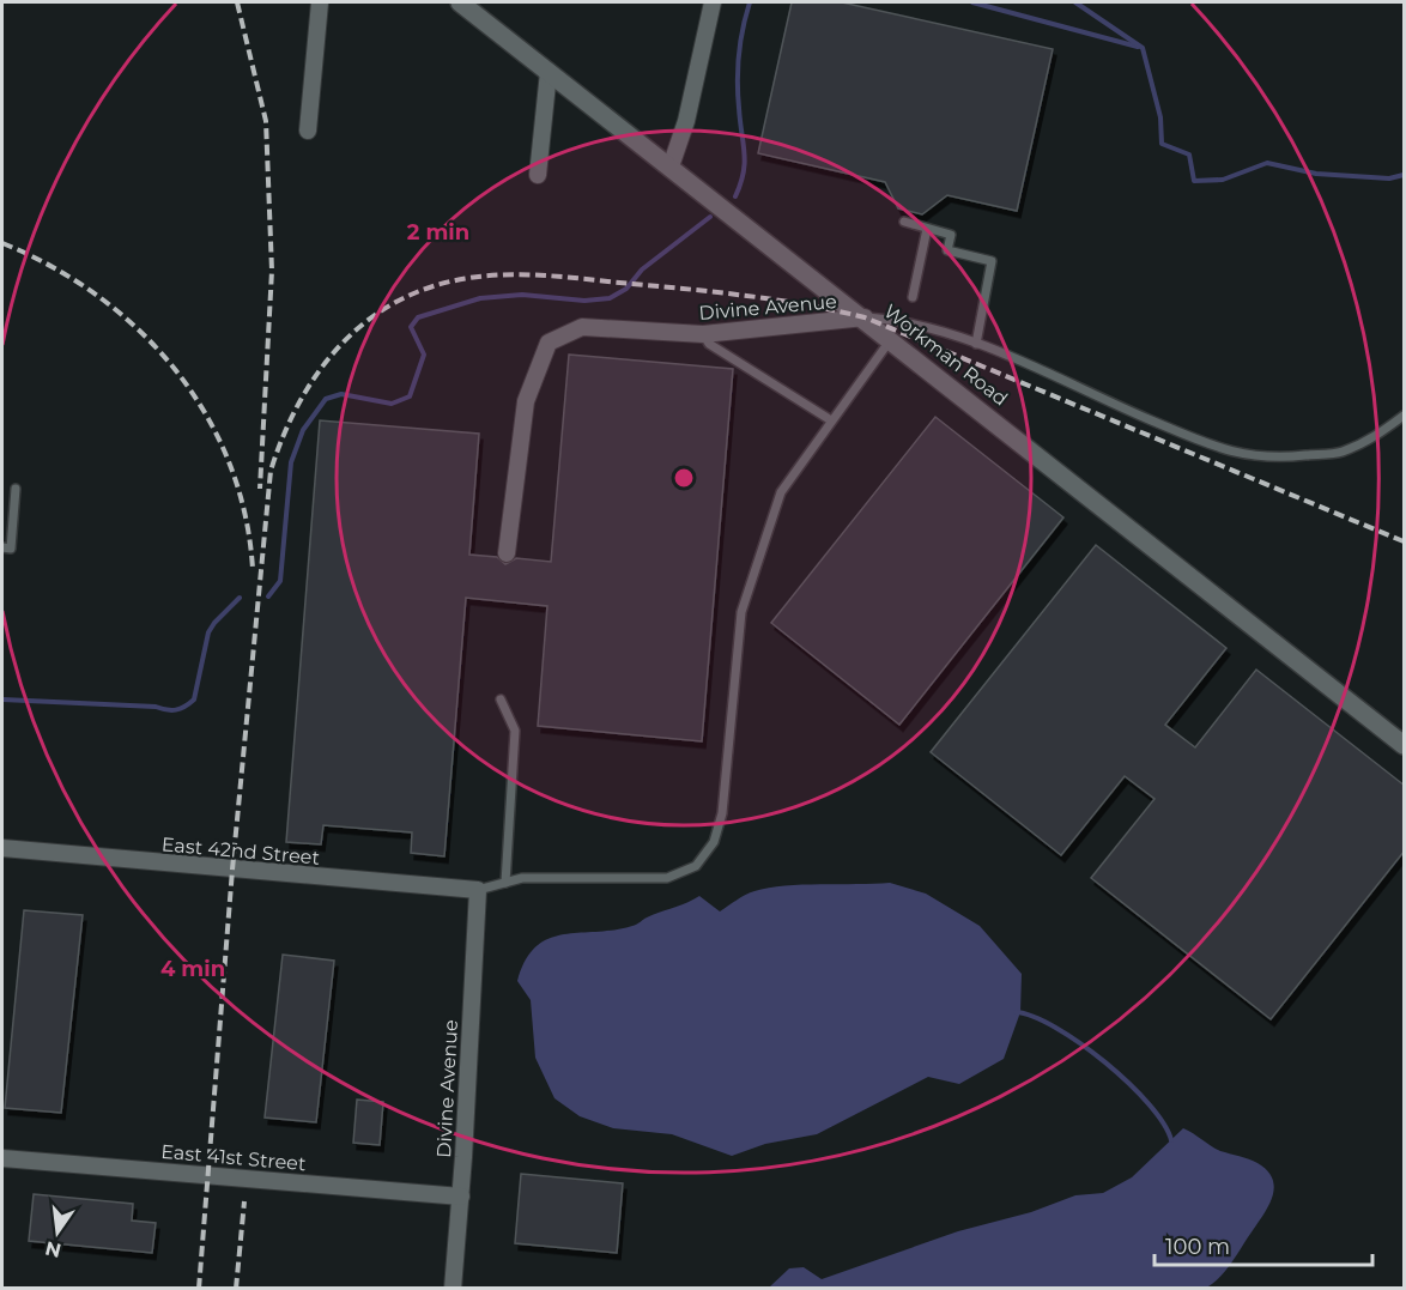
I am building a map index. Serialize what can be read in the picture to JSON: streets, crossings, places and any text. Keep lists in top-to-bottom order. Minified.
{"streets":{"street":["Divine Avenue","Workman Road","East 42nd Street","East 41st Street"]},"crossings":[["Divine Avenue","Workman Road"],["Divine Avenue","East 42nd Street"],["Divine Avenue","East 41st Street"]],"scale_bar":"100 m","north":"bottom","rings":["2 min","4 min"]}
